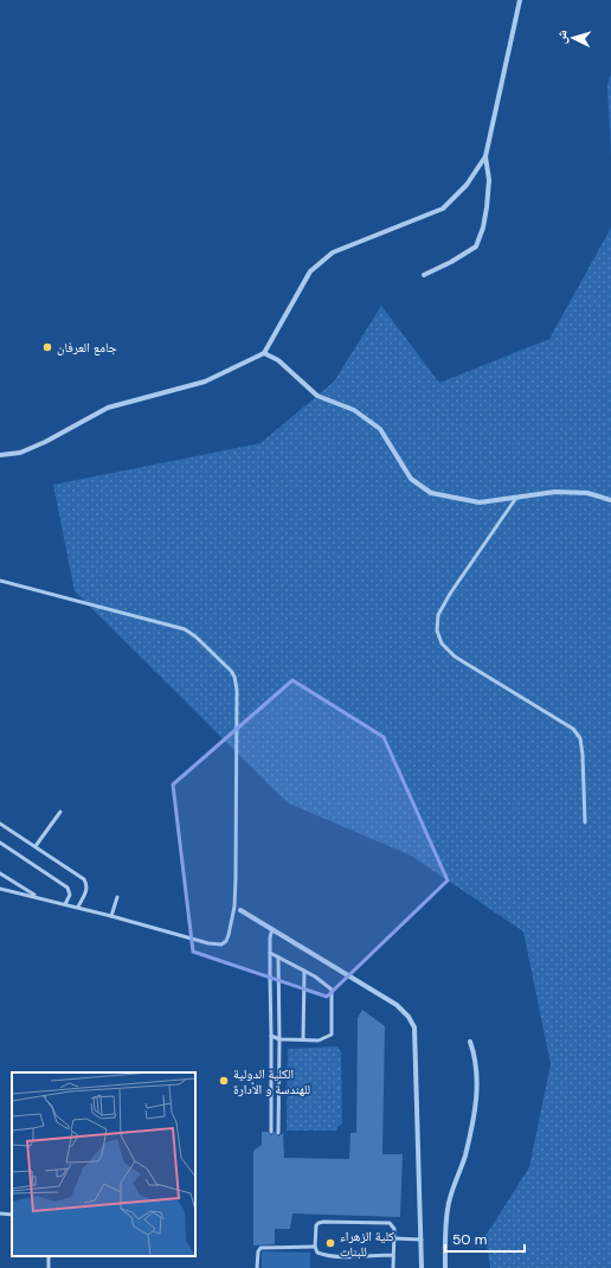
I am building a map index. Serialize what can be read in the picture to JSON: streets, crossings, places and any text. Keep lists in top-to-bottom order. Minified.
{"places":["جامع العرفان","الكلية الدولية للهندسة و الأدارة","كلية الزهراء للبنات"],"scale_bar":"50 m","north":"left"}
